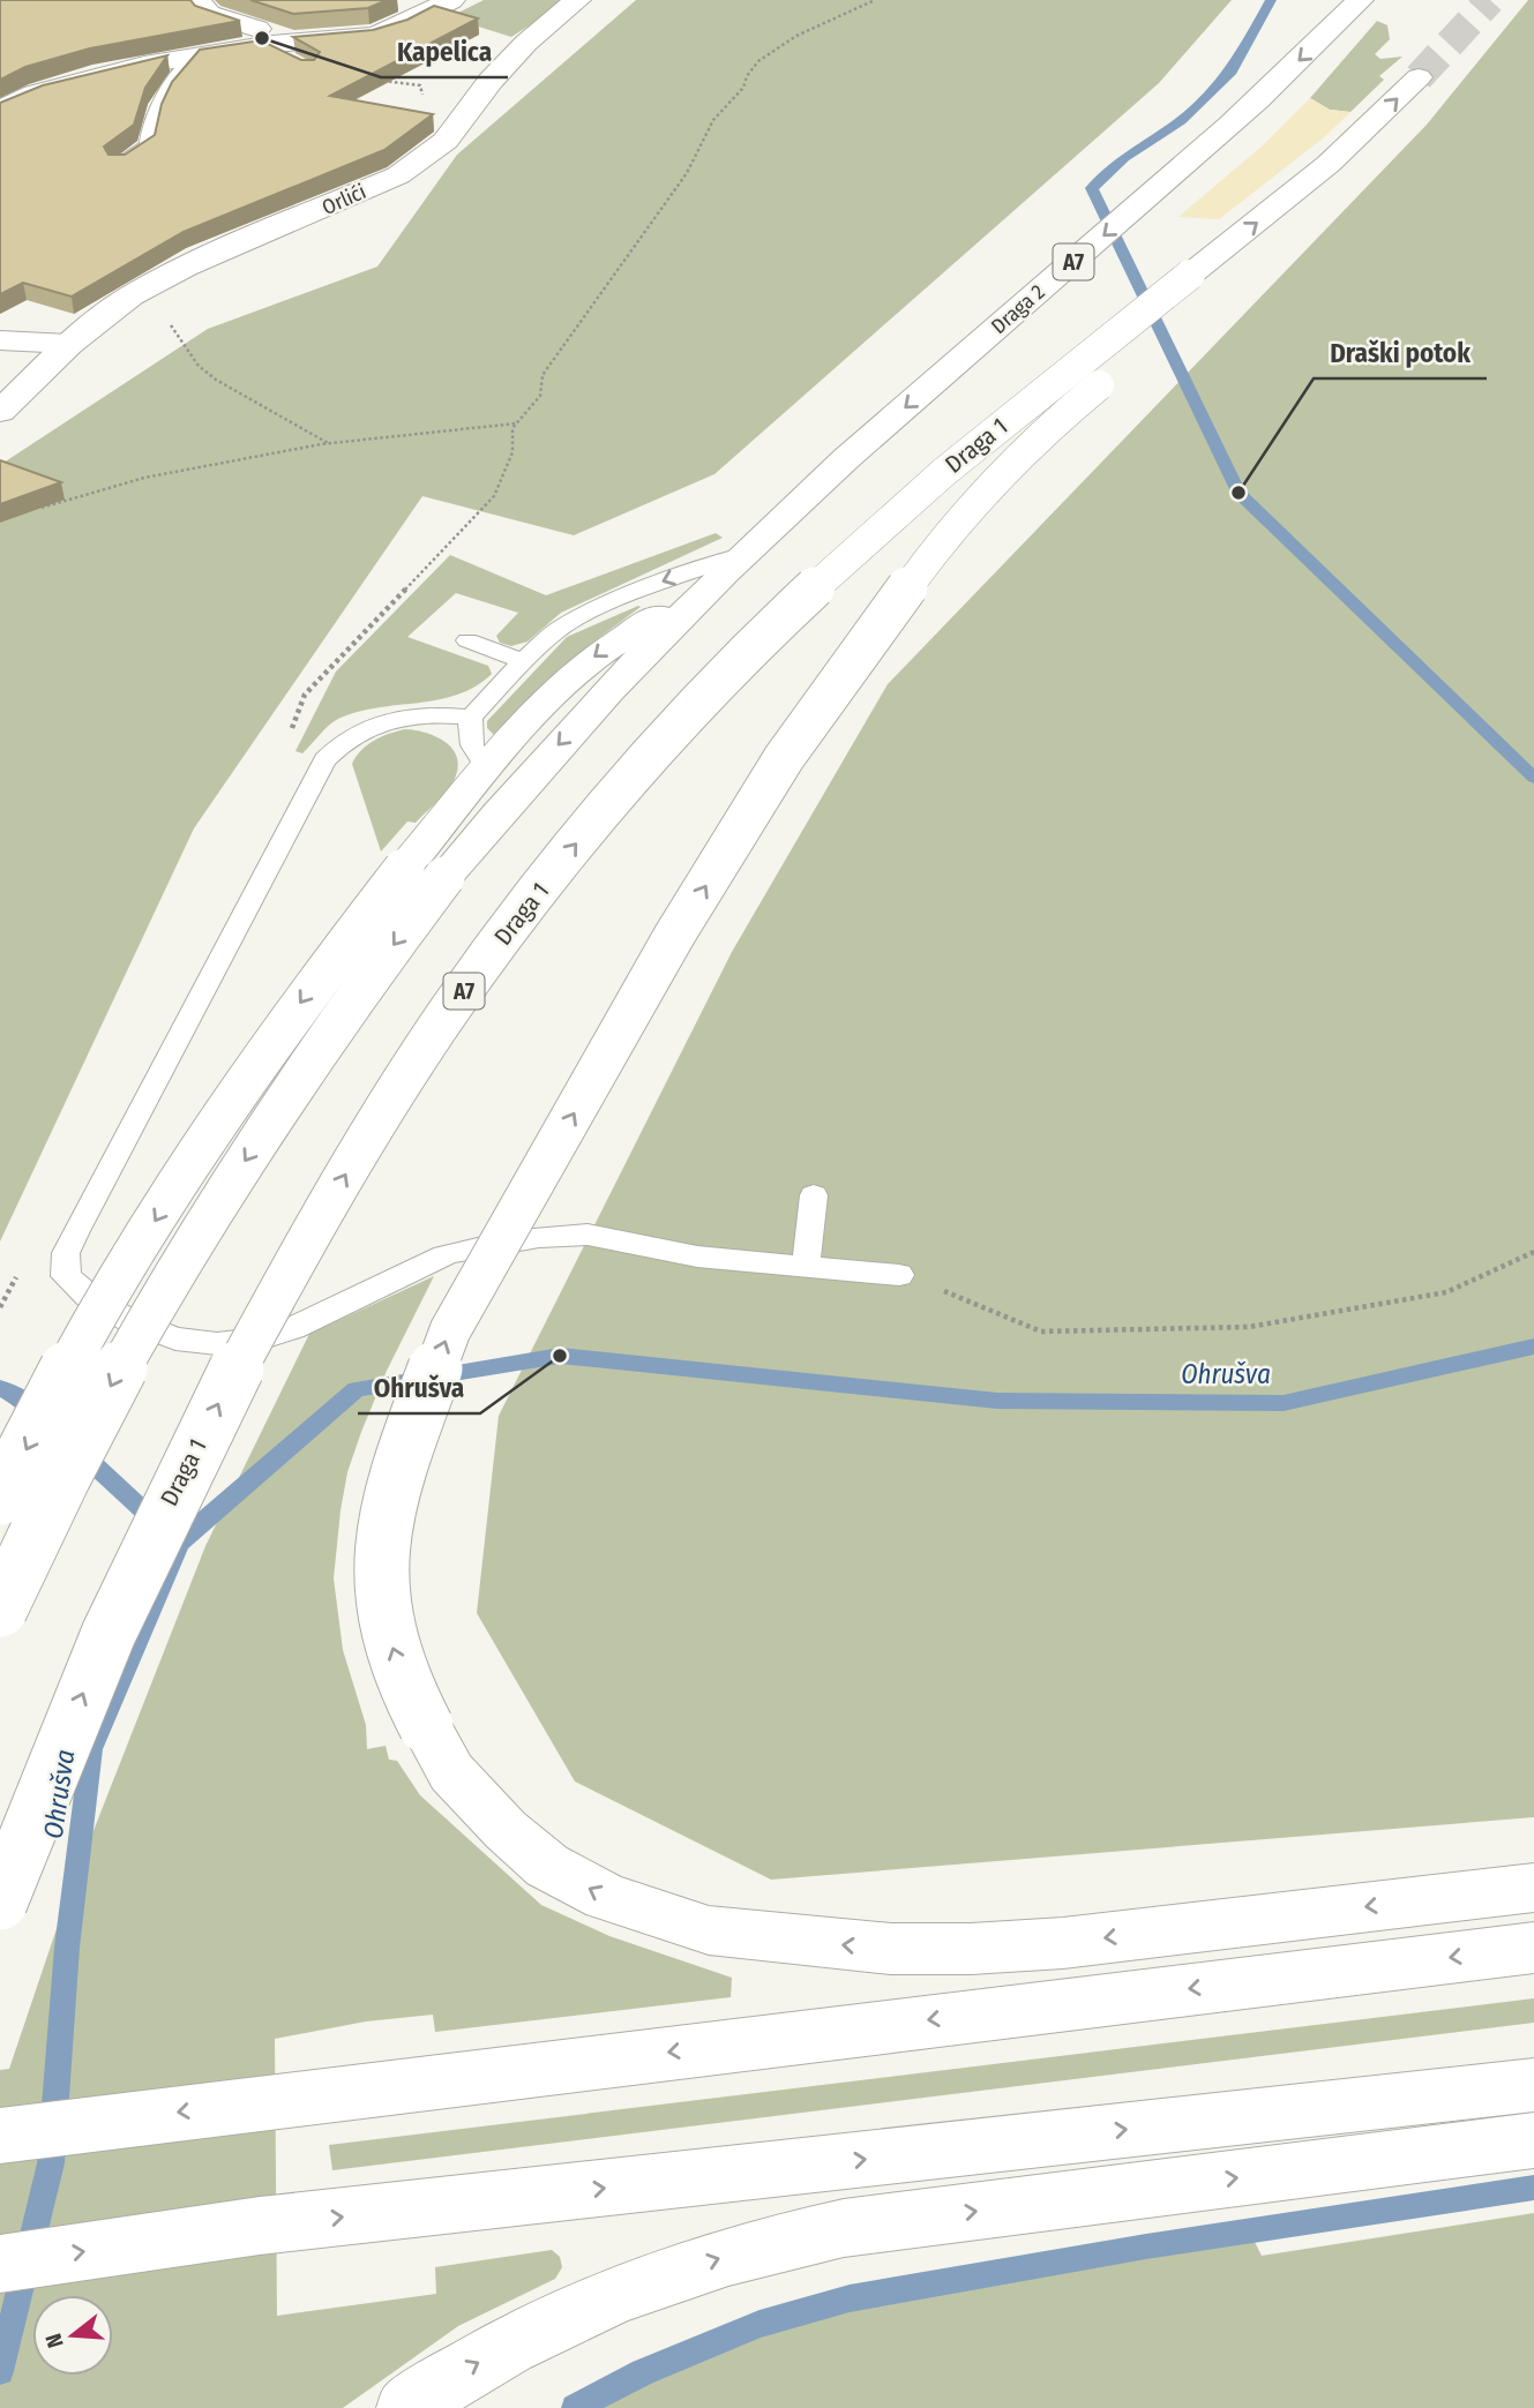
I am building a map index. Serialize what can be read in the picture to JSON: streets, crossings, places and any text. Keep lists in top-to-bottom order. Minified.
{"streets":{"main road":["Orlići","A7","Draga 2","Draga 1"]},"crossings":[["A7","Draga 2"]],"water":["Ohrušva"],"places":["Kapelica","Draški potok","Ohrušva"],"north":"left"}
